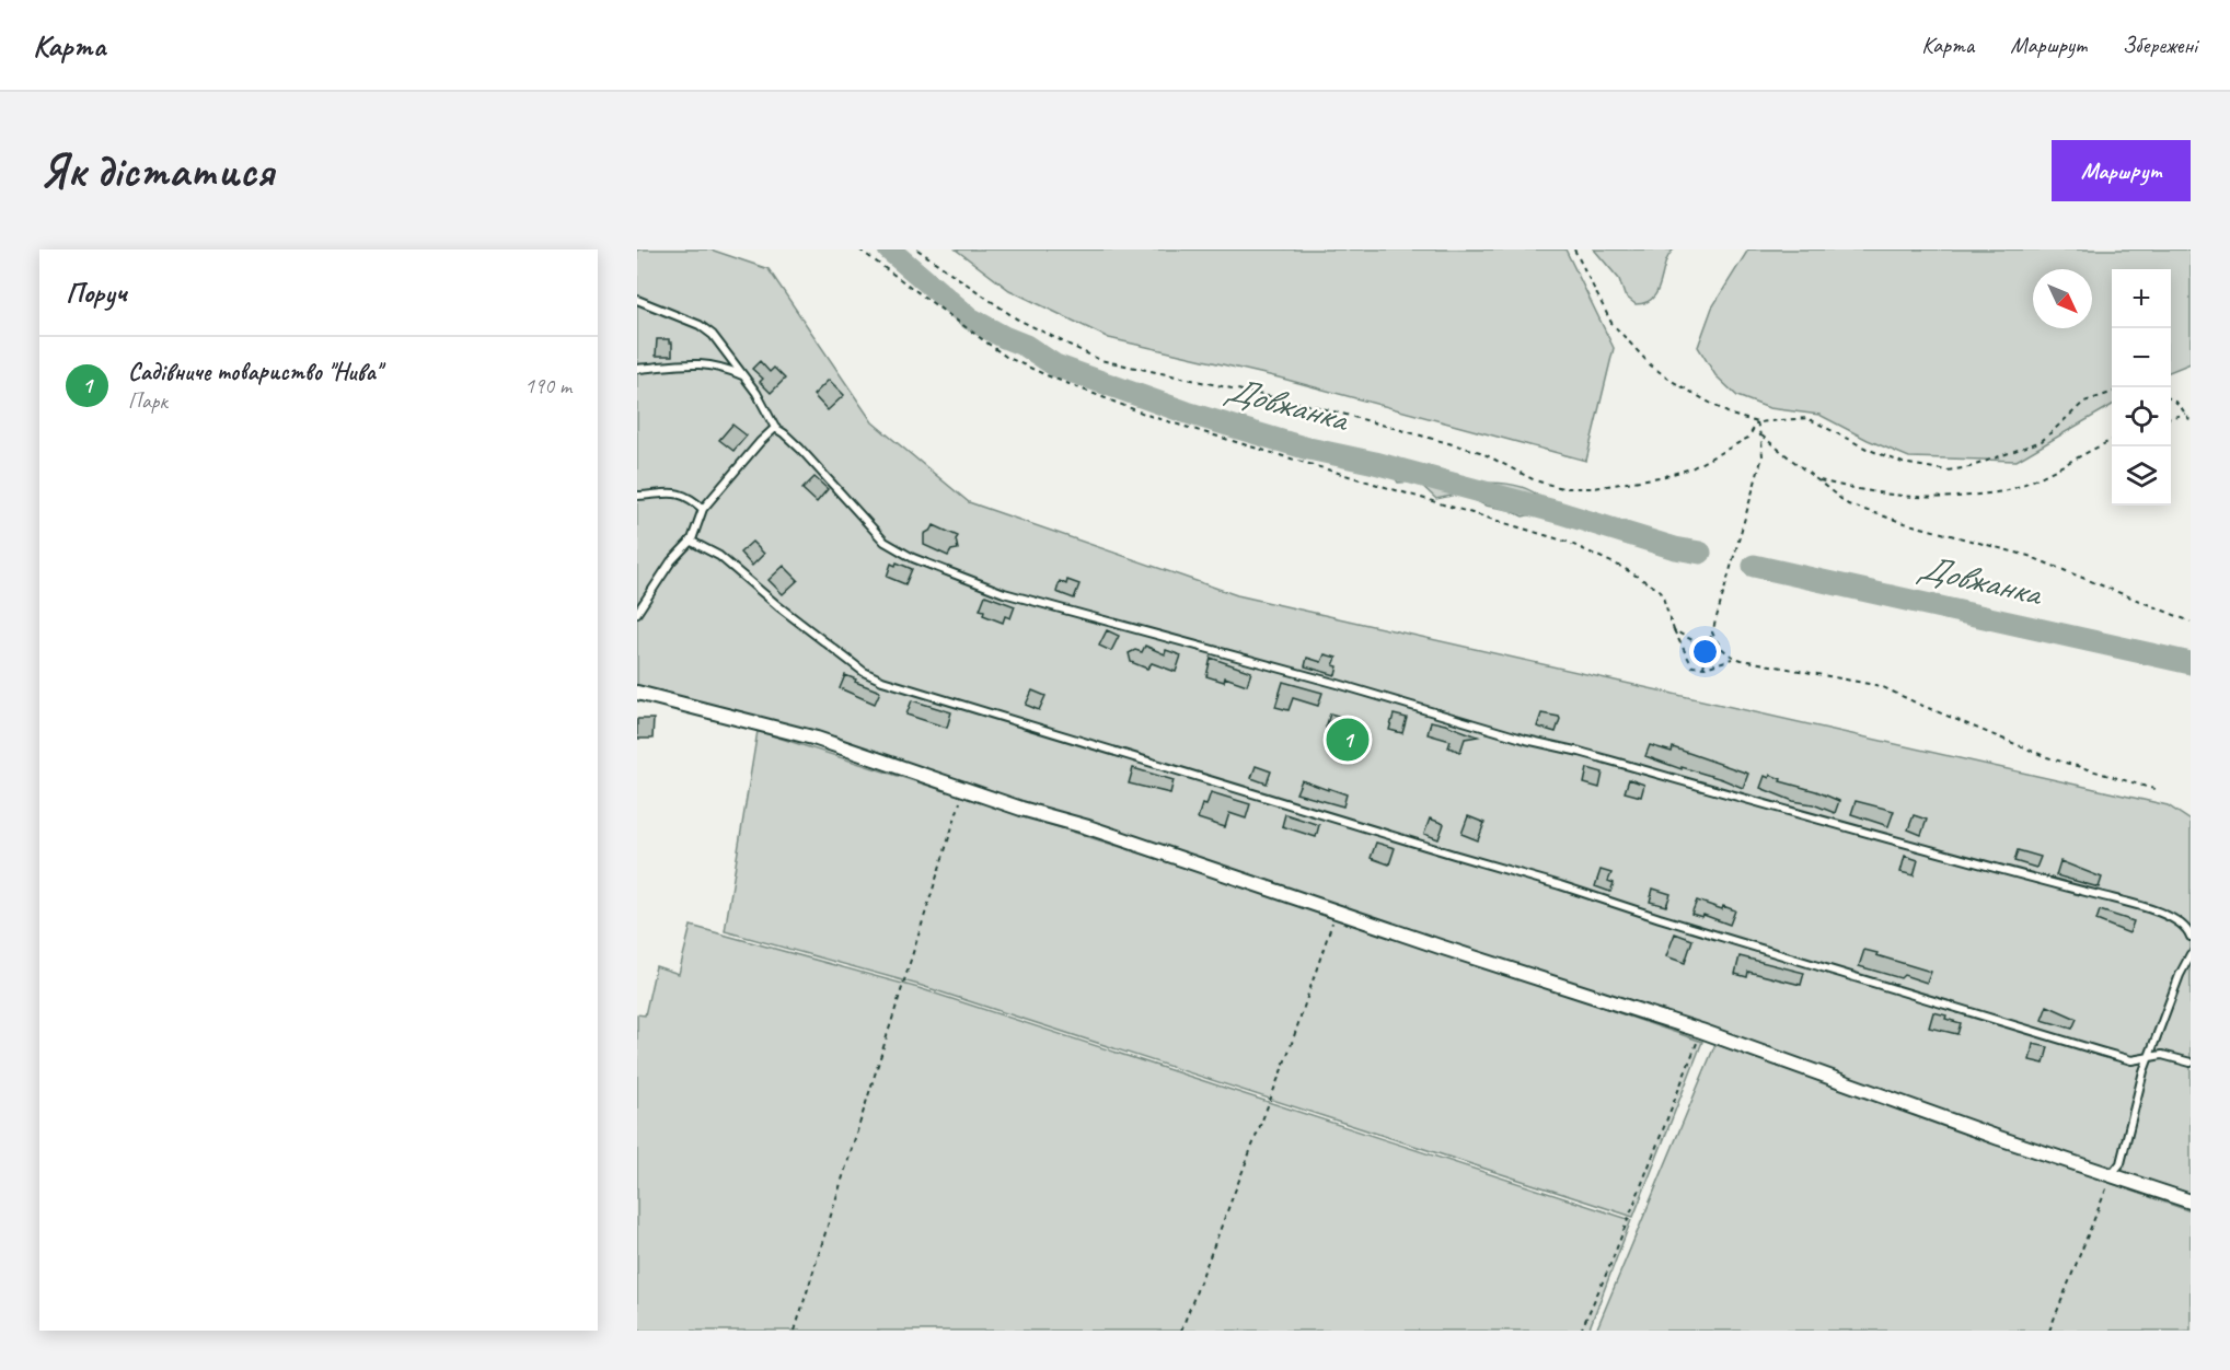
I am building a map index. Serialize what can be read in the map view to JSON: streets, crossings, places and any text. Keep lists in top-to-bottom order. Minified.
{"water":["Довжанка"],"north":"bottom right","page":{"header":"Карта","nav":["Карта","Маршрут","Збережені"],"buttons":"Маршрут","title":"Як дістатися","heading":"Поруч","map_buttons":["+","−"],"list":[{"mark":"1","name":"Садівниче товариство \"Нива\"","note":"Парк","value":"190 m"}],"pins":"1"}}
